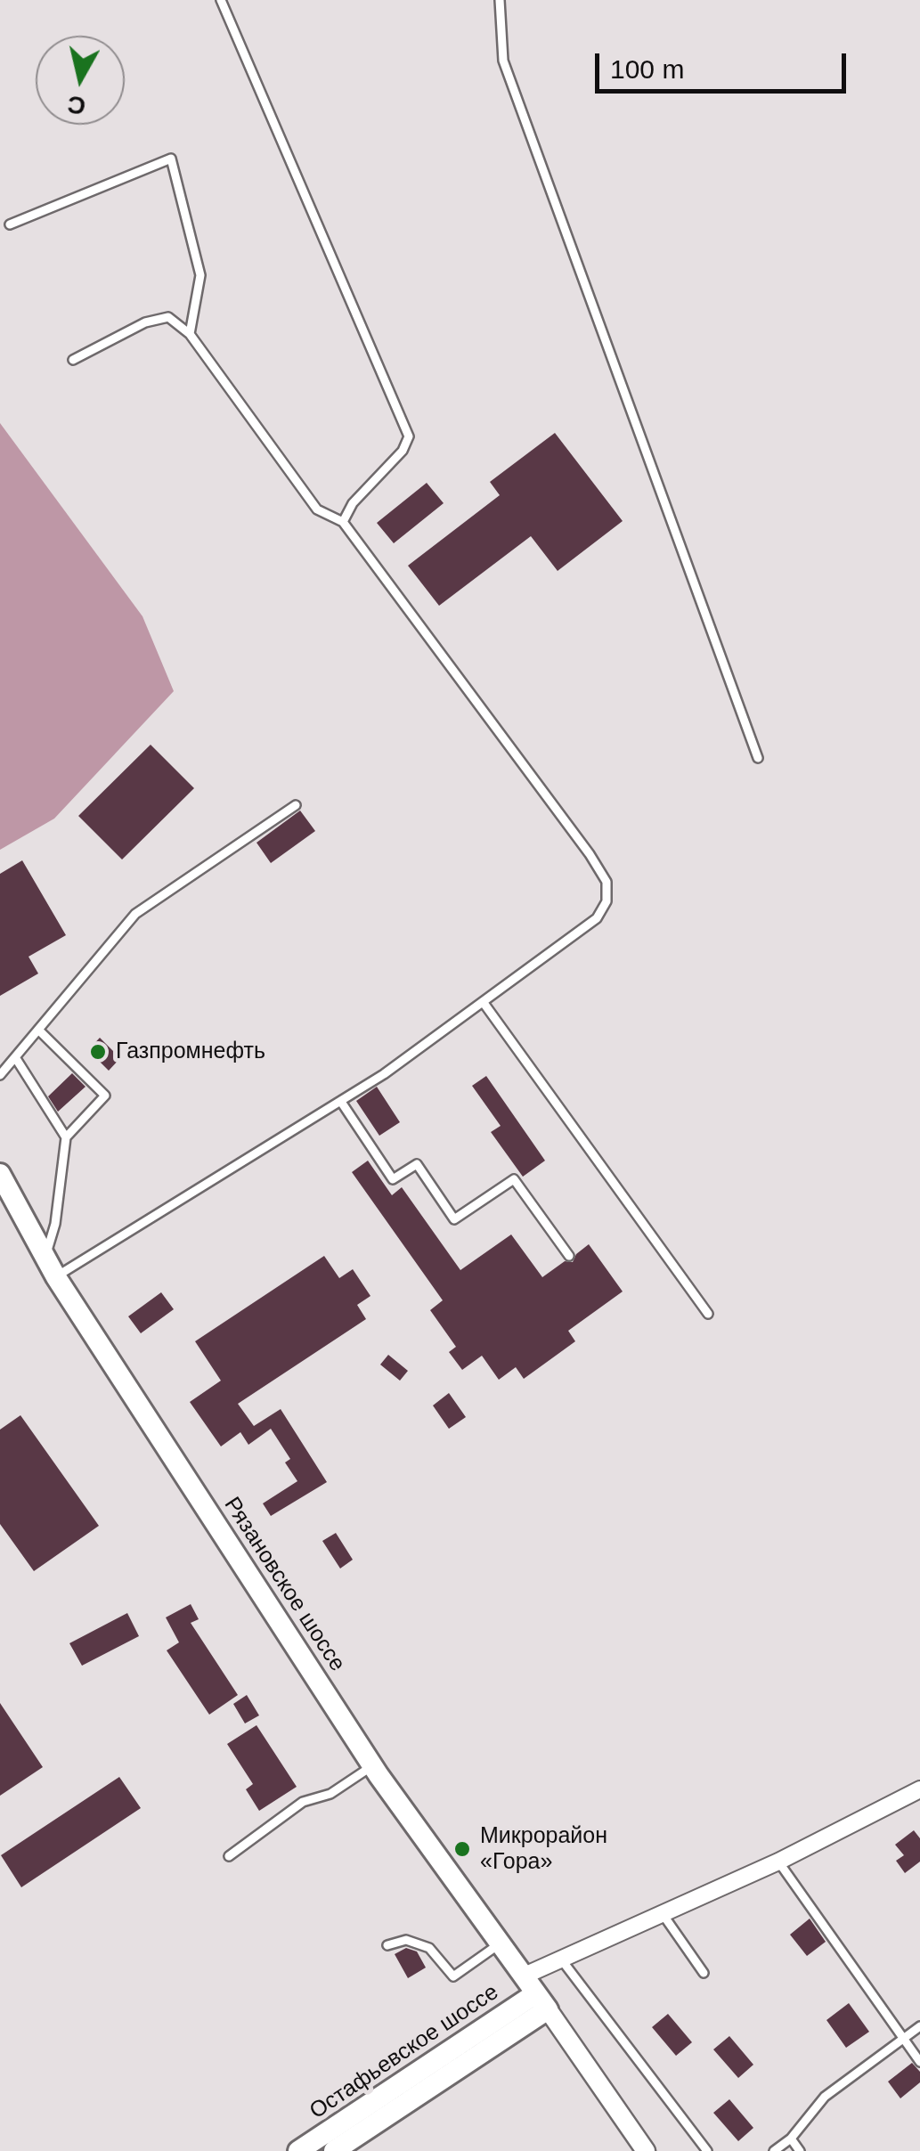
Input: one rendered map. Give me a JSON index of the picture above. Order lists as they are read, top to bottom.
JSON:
{
  "streets": {
    "main road": ["Рязановское шоссе", "Остафьевское шоссе"]
  },
  "crossings": [
    ["Рязановское шоссе", "Остафьевское шоссе"]
  ],
  "places": ["Газпромнефть", "Микрорайон «Гора»"],
  "scale_bar": "100 m",
  "north": "bottom"
}
